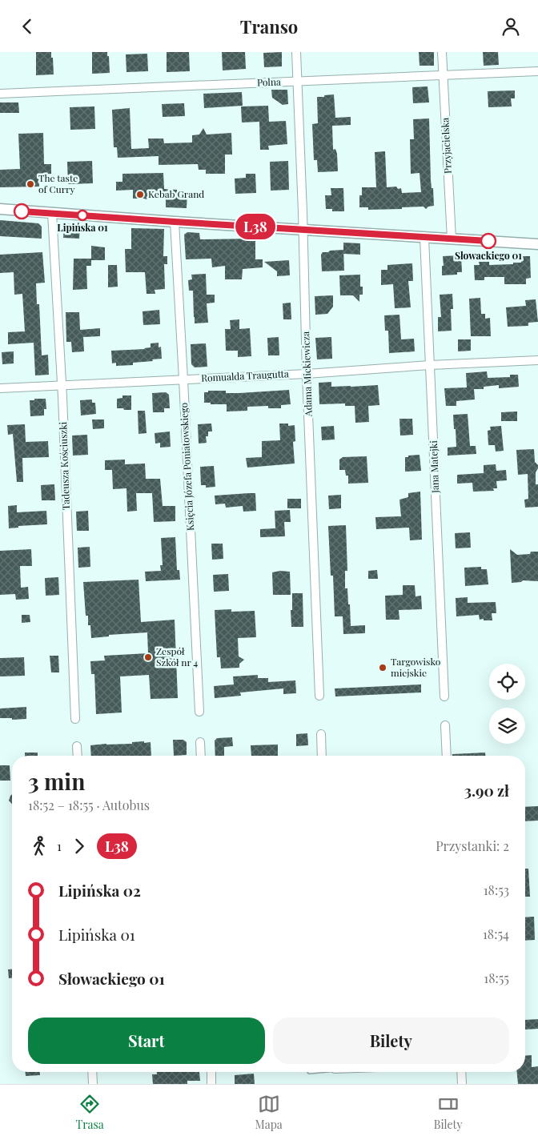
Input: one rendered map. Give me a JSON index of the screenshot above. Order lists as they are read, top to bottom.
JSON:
{
  "streets": {
    "street": [
      "Polna",
      "Przyjacielska",
      "Adama Mickiewicza",
      "Romualda Traugutta",
      "Tadeusza Kościuszki",
      "Księcia Józefa Poniatowskiego",
      "Jana Matejki"
    ]
  },
  "crossings": [
    ["Polna", "Przyjacielska"],
    ["Polna", "Adama Mickiewicza"],
    ["Adama Mickiewicza", "Romualda Traugutta"],
    ["Romualda Traugutta", "Tadeusza Kościuszki"],
    ["Romualda Traugutta", "Księcia Józefa Poniatowskiego"],
    ["Romualda Traugutta", "Jana Matejki"]
  ],
  "places": [
    "The taste of Curry",
    "Kebab Grand",
    "Lipińska 01",
    "Słowackiego 01",
    "Zespół Szkół nr 4",
    "Targowisko miejskie"
  ],
  "lines": ["bus line L38"],
  "page": {
    "header": "Transo",
    "on_map": "L38",
    "heading": ["3 min", "18:52 – 18:55 · Autobus", "3.90 zł"],
    "legs": ["1", "L38", "Przystanki: 2"],
    "list": [
      {
        "name": "Lipińska 02",
        "value": "18:53"
      },
      {
        "name": "Lipińska 01",
        "value": "18:54"
      },
      {
        "name": "Słowackiego 01",
        "value": "18:55"
      }
    ],
    "buttons": ["Start", "Bilety"],
    "tabs": ["Trasa", "Mapa", "Bilety"]
  }
}
